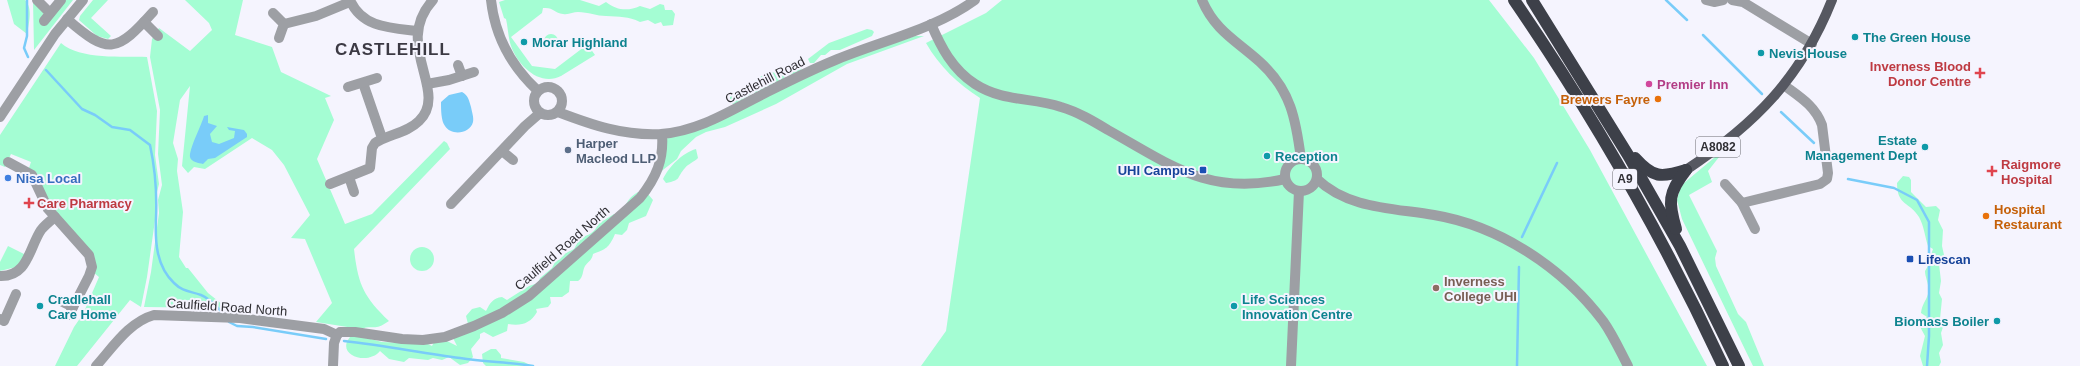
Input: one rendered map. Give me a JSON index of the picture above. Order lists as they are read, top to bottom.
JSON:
{
  "streets": {
    "highway": ["A9"],
    "main road": ["A8082"],
    "street": ["Castlehill Road", "Caulfield Road North"]
  },
  "crossings": [
    ["Castlehill Road", "Caulfield Road North"],
    ["A8082", "A9"]
  ],
  "districts": ["CASTLEHILL"],
  "places": {
    "other": [
      "The Green House",
      "Morar Highland",
      "Nevis House",
      "Premier Inn",
      "Brewers Fayre",
      "Estate Management Dept",
      "Harper Macleod LLP",
      "Reception",
      "Nisa Local",
      "Hospital Restaurant",
      "Inverness College UHI",
      "Cradlehall Care Home",
      "Life Sciences Innovation Centre",
      "Biomass Boiler"
    ],
    "health": ["Inverness Blood Donor Centre", "Raigmore Hospital", "Care Pharmacy"],
    "transit": ["UHI Campus", "Lifescan"]
  }
}
